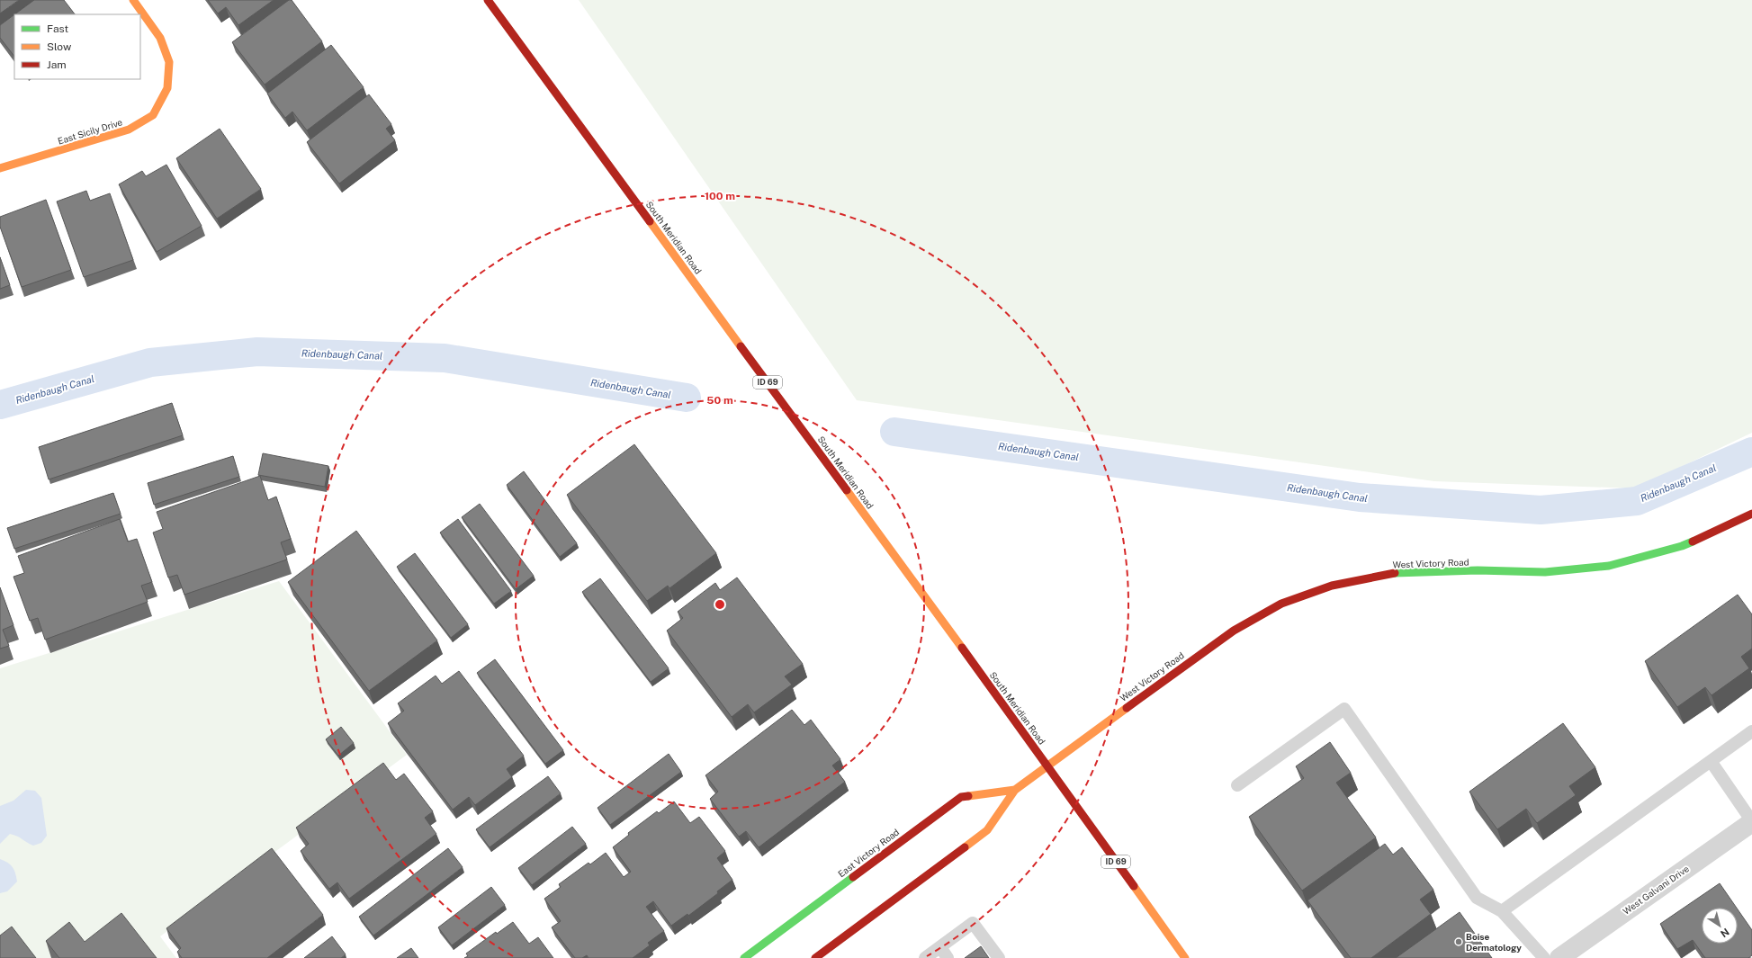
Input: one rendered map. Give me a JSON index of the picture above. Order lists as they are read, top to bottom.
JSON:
{
  "streets": {
    "main road": [
      "East Sicily Drive",
      "South Meridian Road",
      "ID 69",
      "West Victory Road",
      "East Victory Road"
    ],
    "street": ["West Galvani Drive"]
  },
  "crossings": [
    ["South Meridian Road", "West Victory Road"]
  ],
  "water": ["Ridenbaugh Canal"],
  "places": ["Boise Dermatology"],
  "legend": ["Fast", "Slow", "Jam"],
  "north": "bottom right",
  "rings": ["100 m", "50 m"]
}
